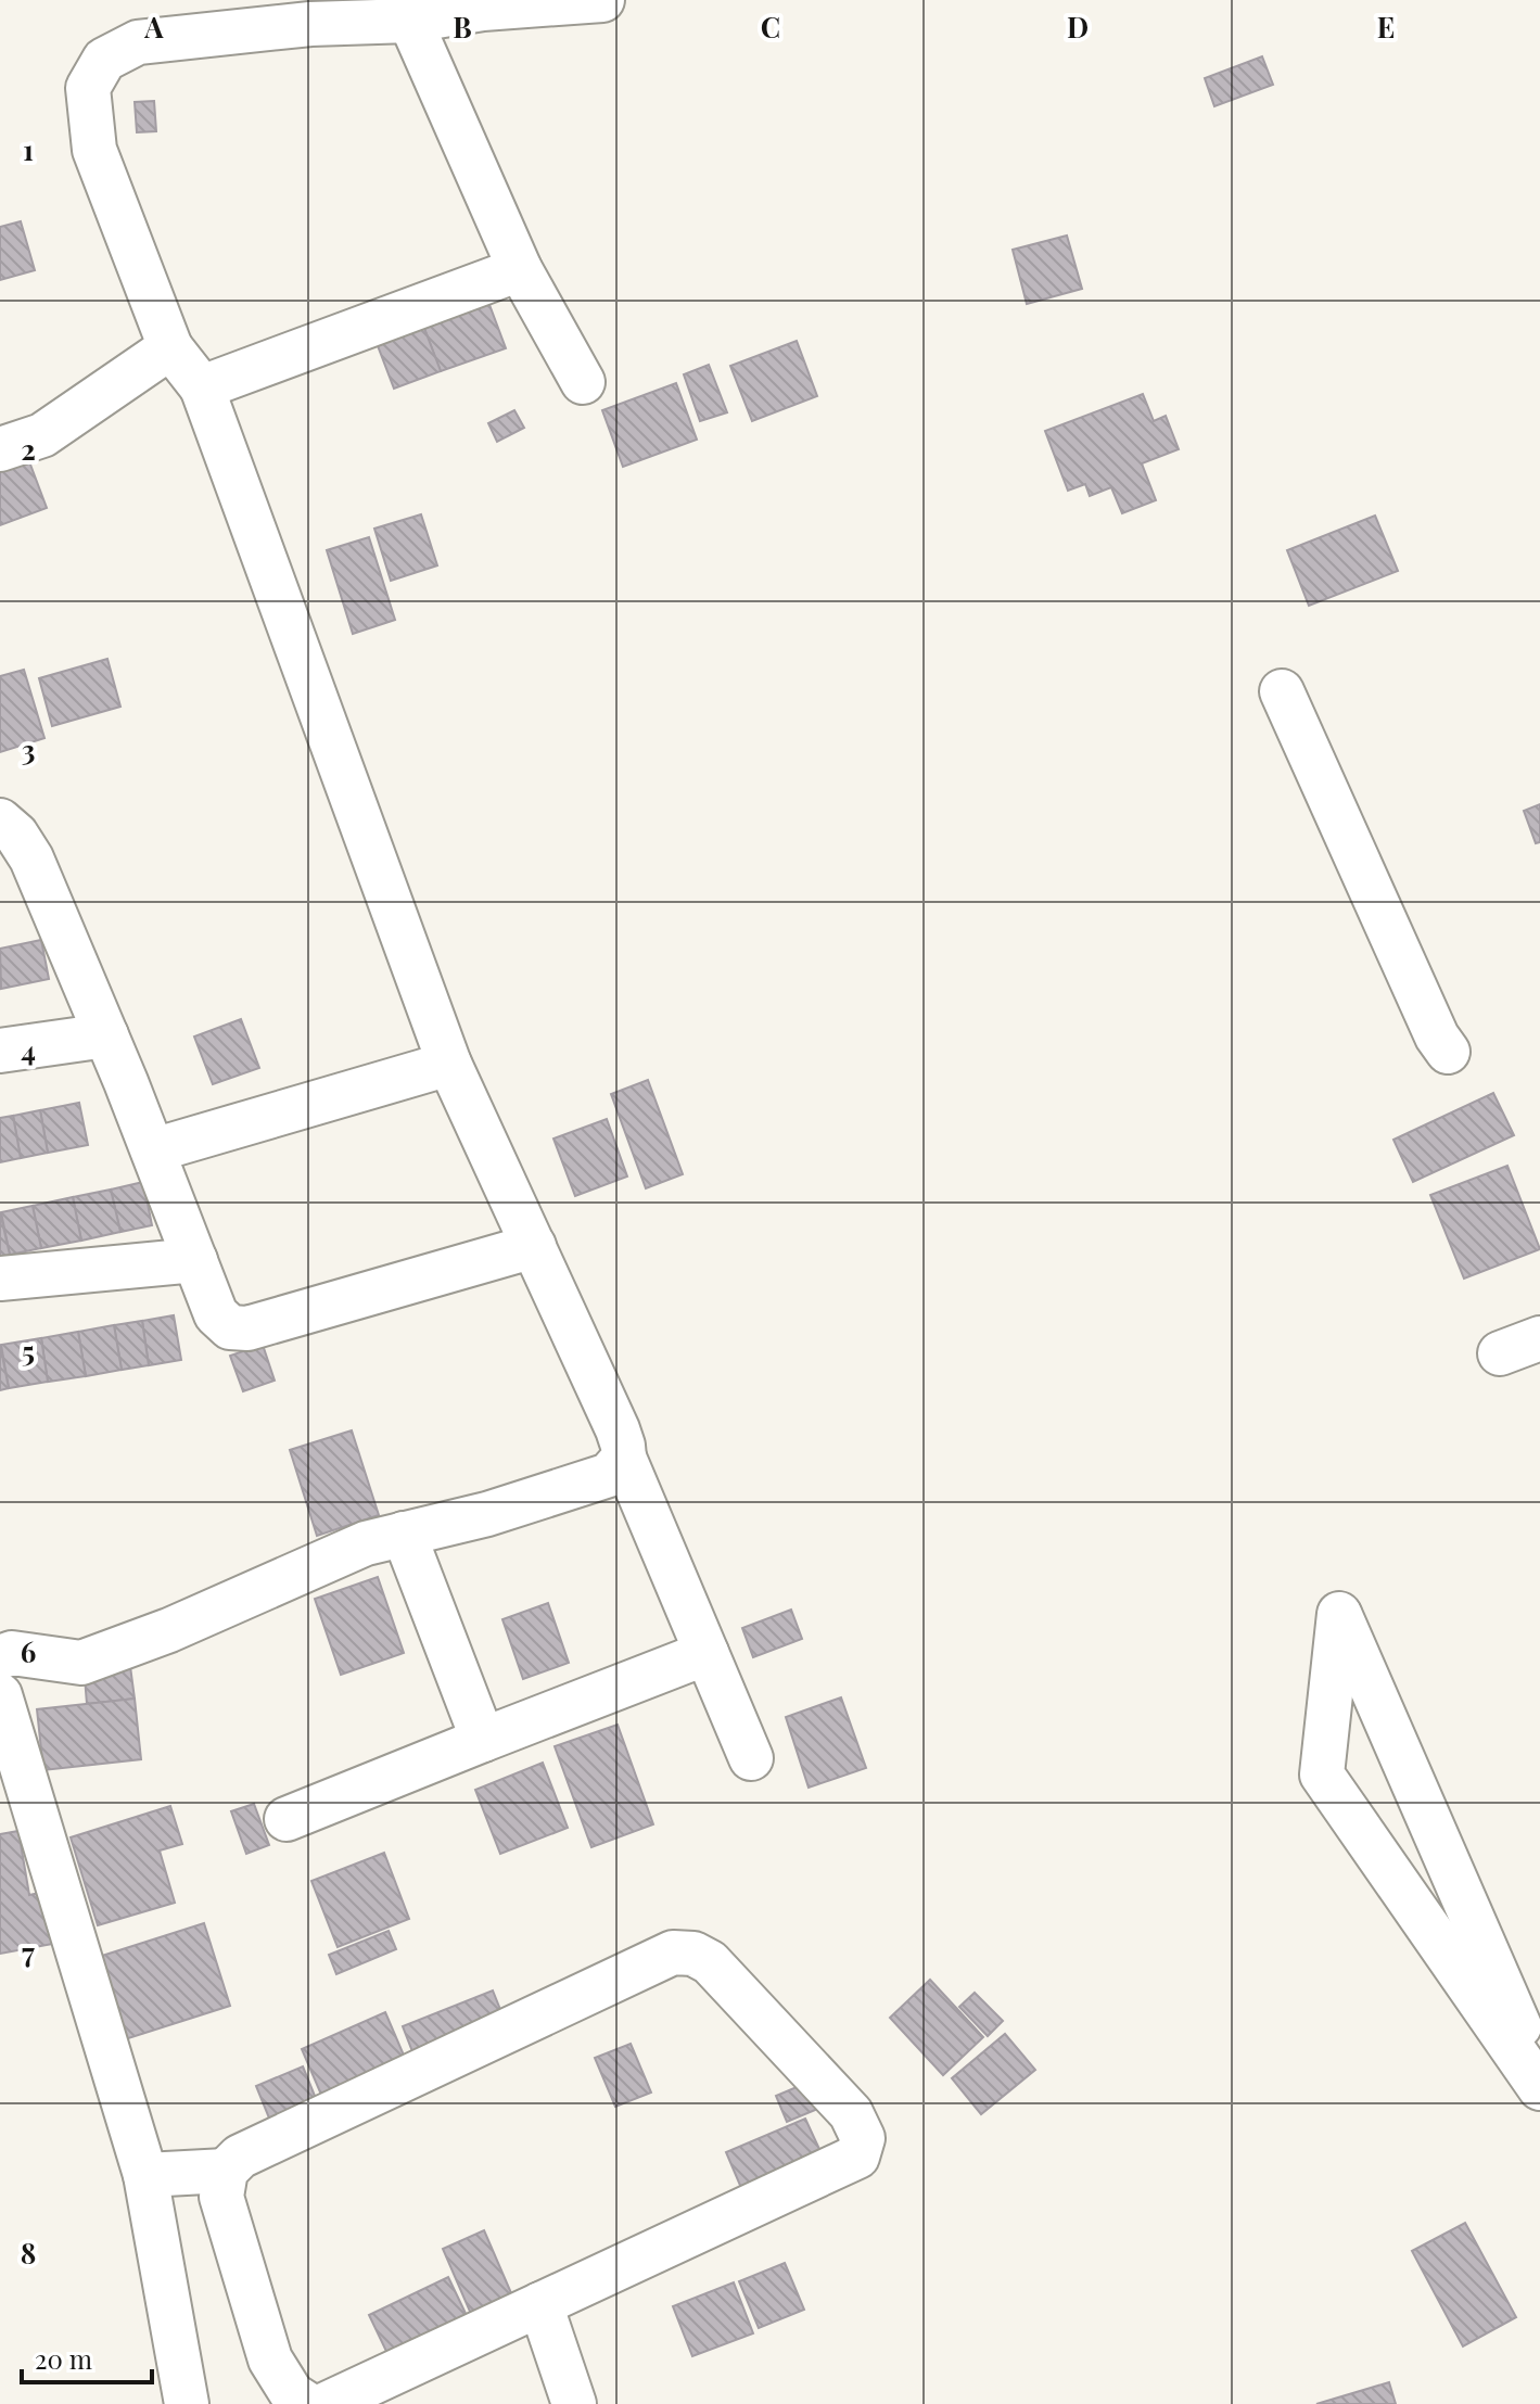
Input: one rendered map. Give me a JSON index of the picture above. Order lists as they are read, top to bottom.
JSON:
{
  "scale_bar": "20 m",
  "grid": {
    "columns": [
      "A",
      "B",
      "C",
      "D",
      "E"
    ],
    "rows": [
      "1",
      "2",
      "3",
      "4",
      "5",
      "6",
      "7",
      "8"
    ]
  }
}
